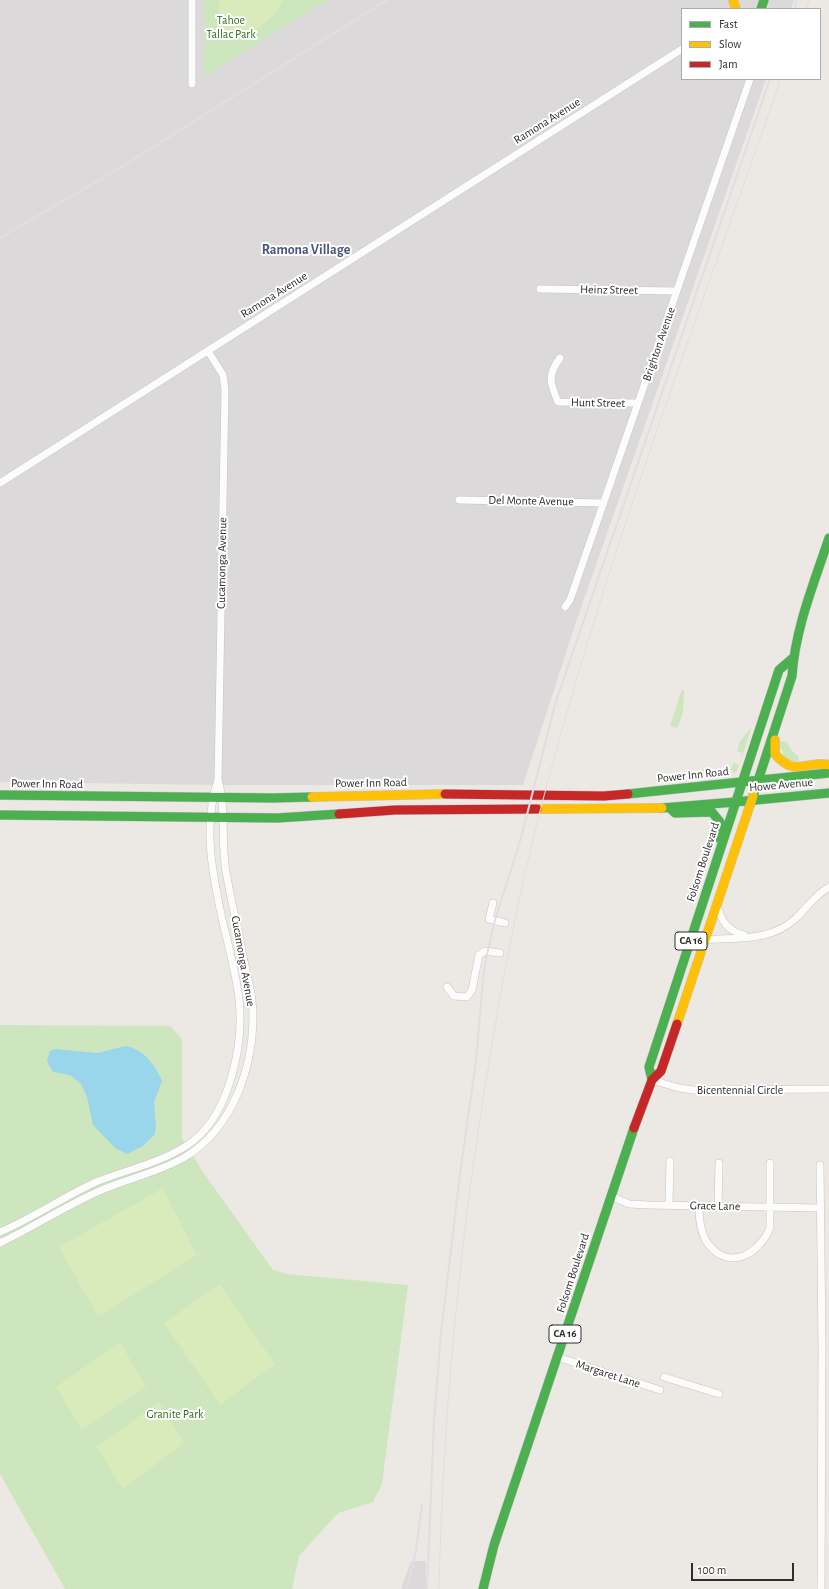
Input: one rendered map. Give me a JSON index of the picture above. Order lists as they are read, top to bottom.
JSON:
{
  "streets": {
    "main road": [
      "Power Inn Road",
      "Howe Avenue",
      "Folsom Boulevard",
      "CA 16"
    ],
    "street": [
      "Ramona Avenue",
      "Heinz Street",
      "Brighton Avenue",
      "Hunt Street",
      "Del Monte Avenue",
      "Cucamonga Avenue",
      "Bicentennial Circle",
      "Grace Lane",
      "Margaret Lane"
    ]
  },
  "crossings": [
    ["Ramona Avenue", "Cucamonga Avenue"],
    ["Heinz Street", "Brighton Avenue"],
    ["Brighton Avenue", "Hunt Street"],
    ["Brighton Avenue", "Del Monte Avenue"],
    ["Cucamonga Avenue", "Power Inn Road"],
    ["Power Inn Road", "Howe Avenue"],
    ["Power Inn Road", "Folsom Boulevard"],
    ["Howe Avenue", "Folsom Boulevard"],
    ["Folsom Boulevard", "Bicentennial Circle"],
    ["Folsom Boulevard", "Grace Lane"],
    ["Folsom Boulevard", "Margaret Lane"]
  ],
  "districts": ["Ramona Village"],
  "parks": ["Tahoe Tallac Park", "Granite Park"],
  "legend": ["Fast", "Slow", "Jam"],
  "scale_bar": "100 m"
}
